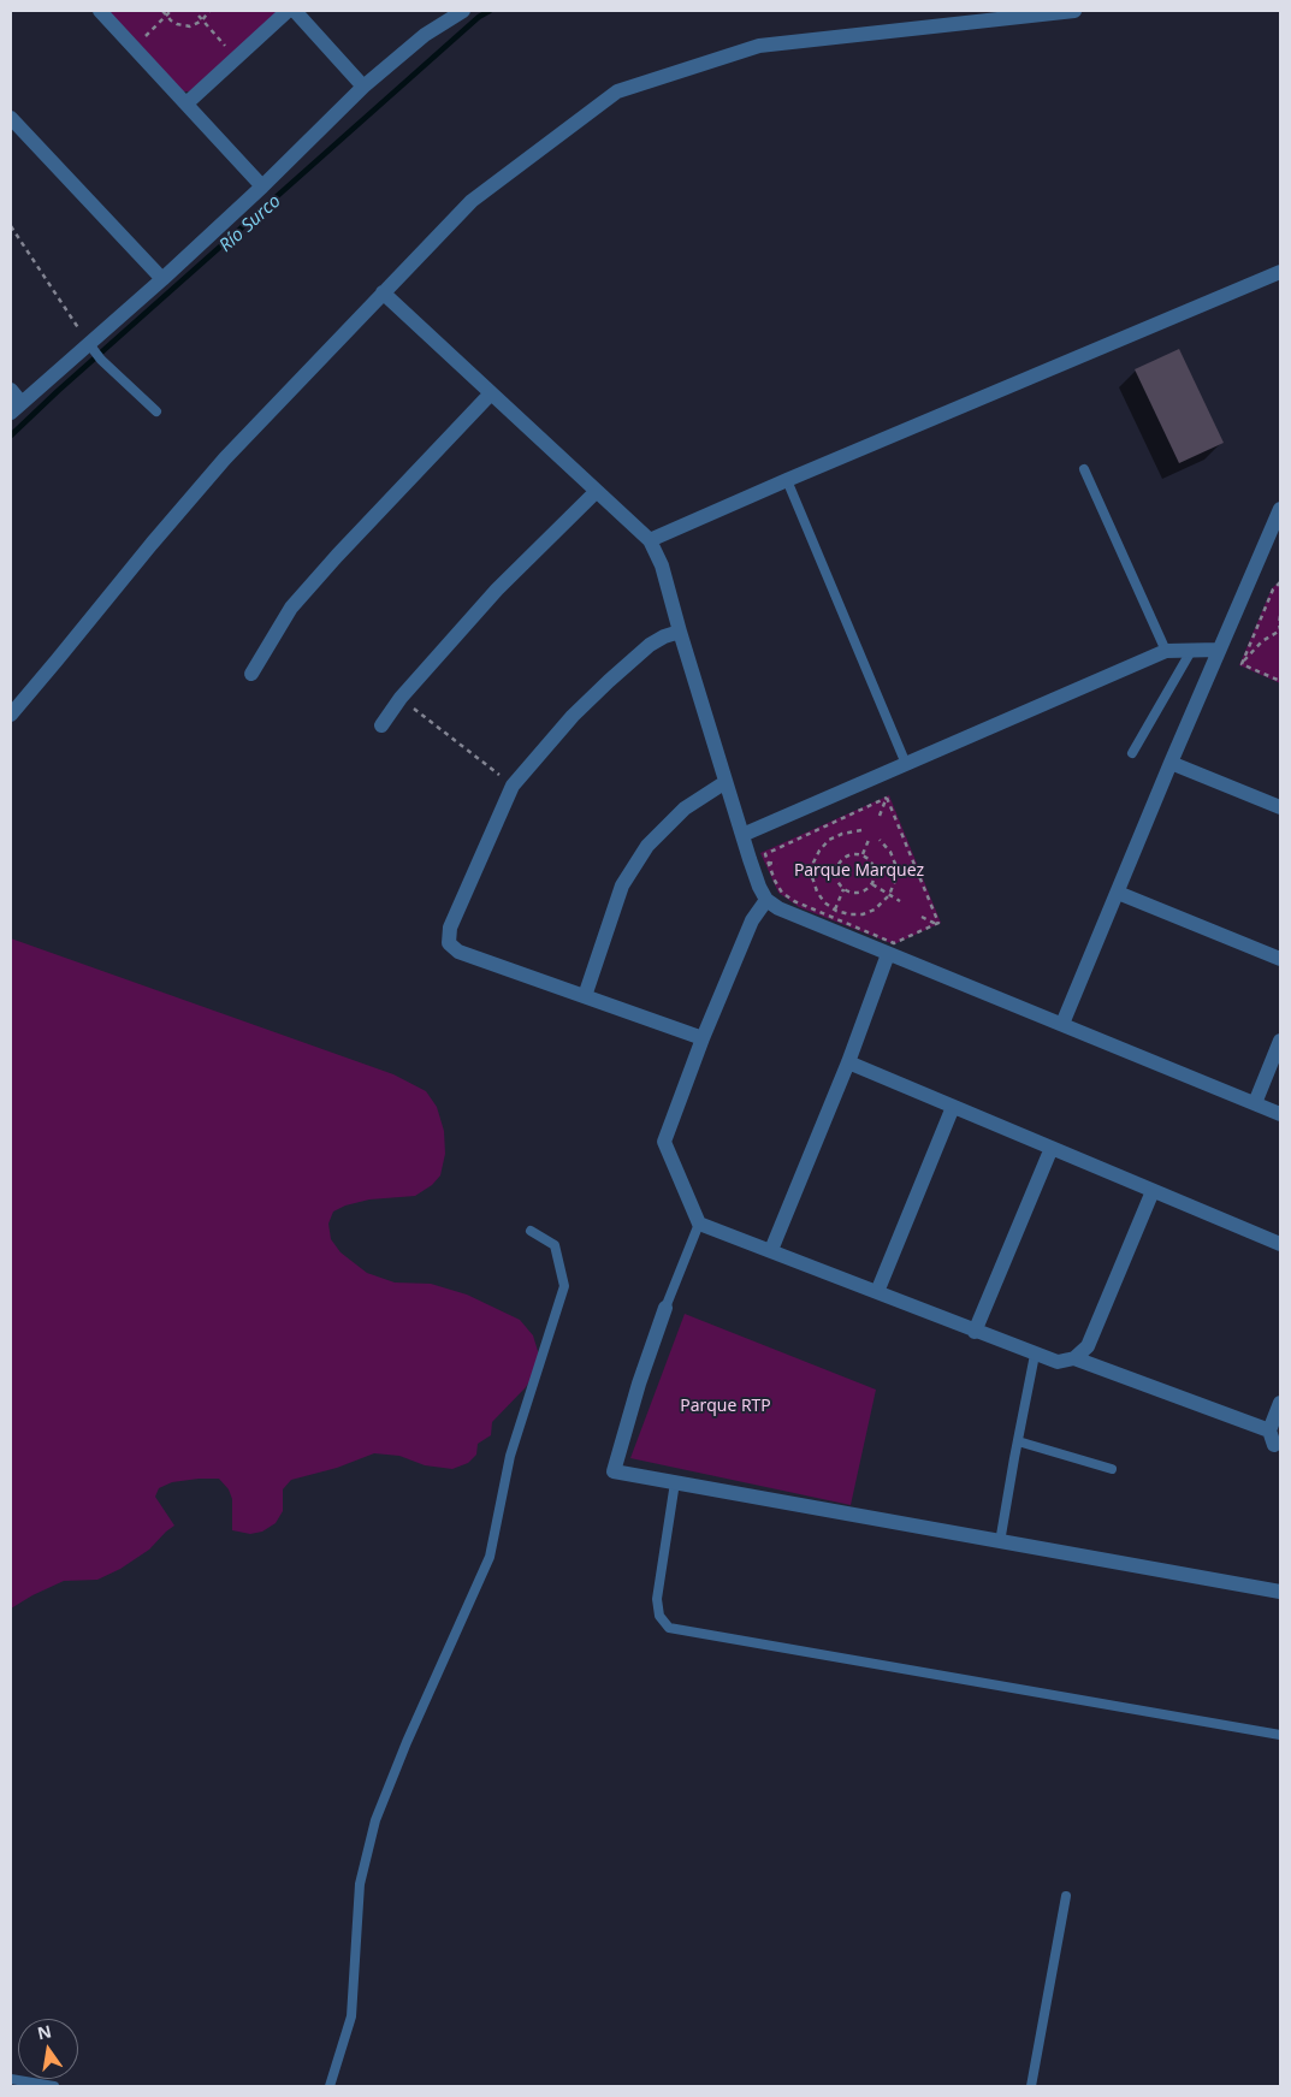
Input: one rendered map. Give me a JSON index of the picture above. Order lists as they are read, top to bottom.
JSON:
{
  "water": ["Río Surco"],
  "parks": ["Parque Marquez", "Parque RTP"],
  "north": "top"
}
